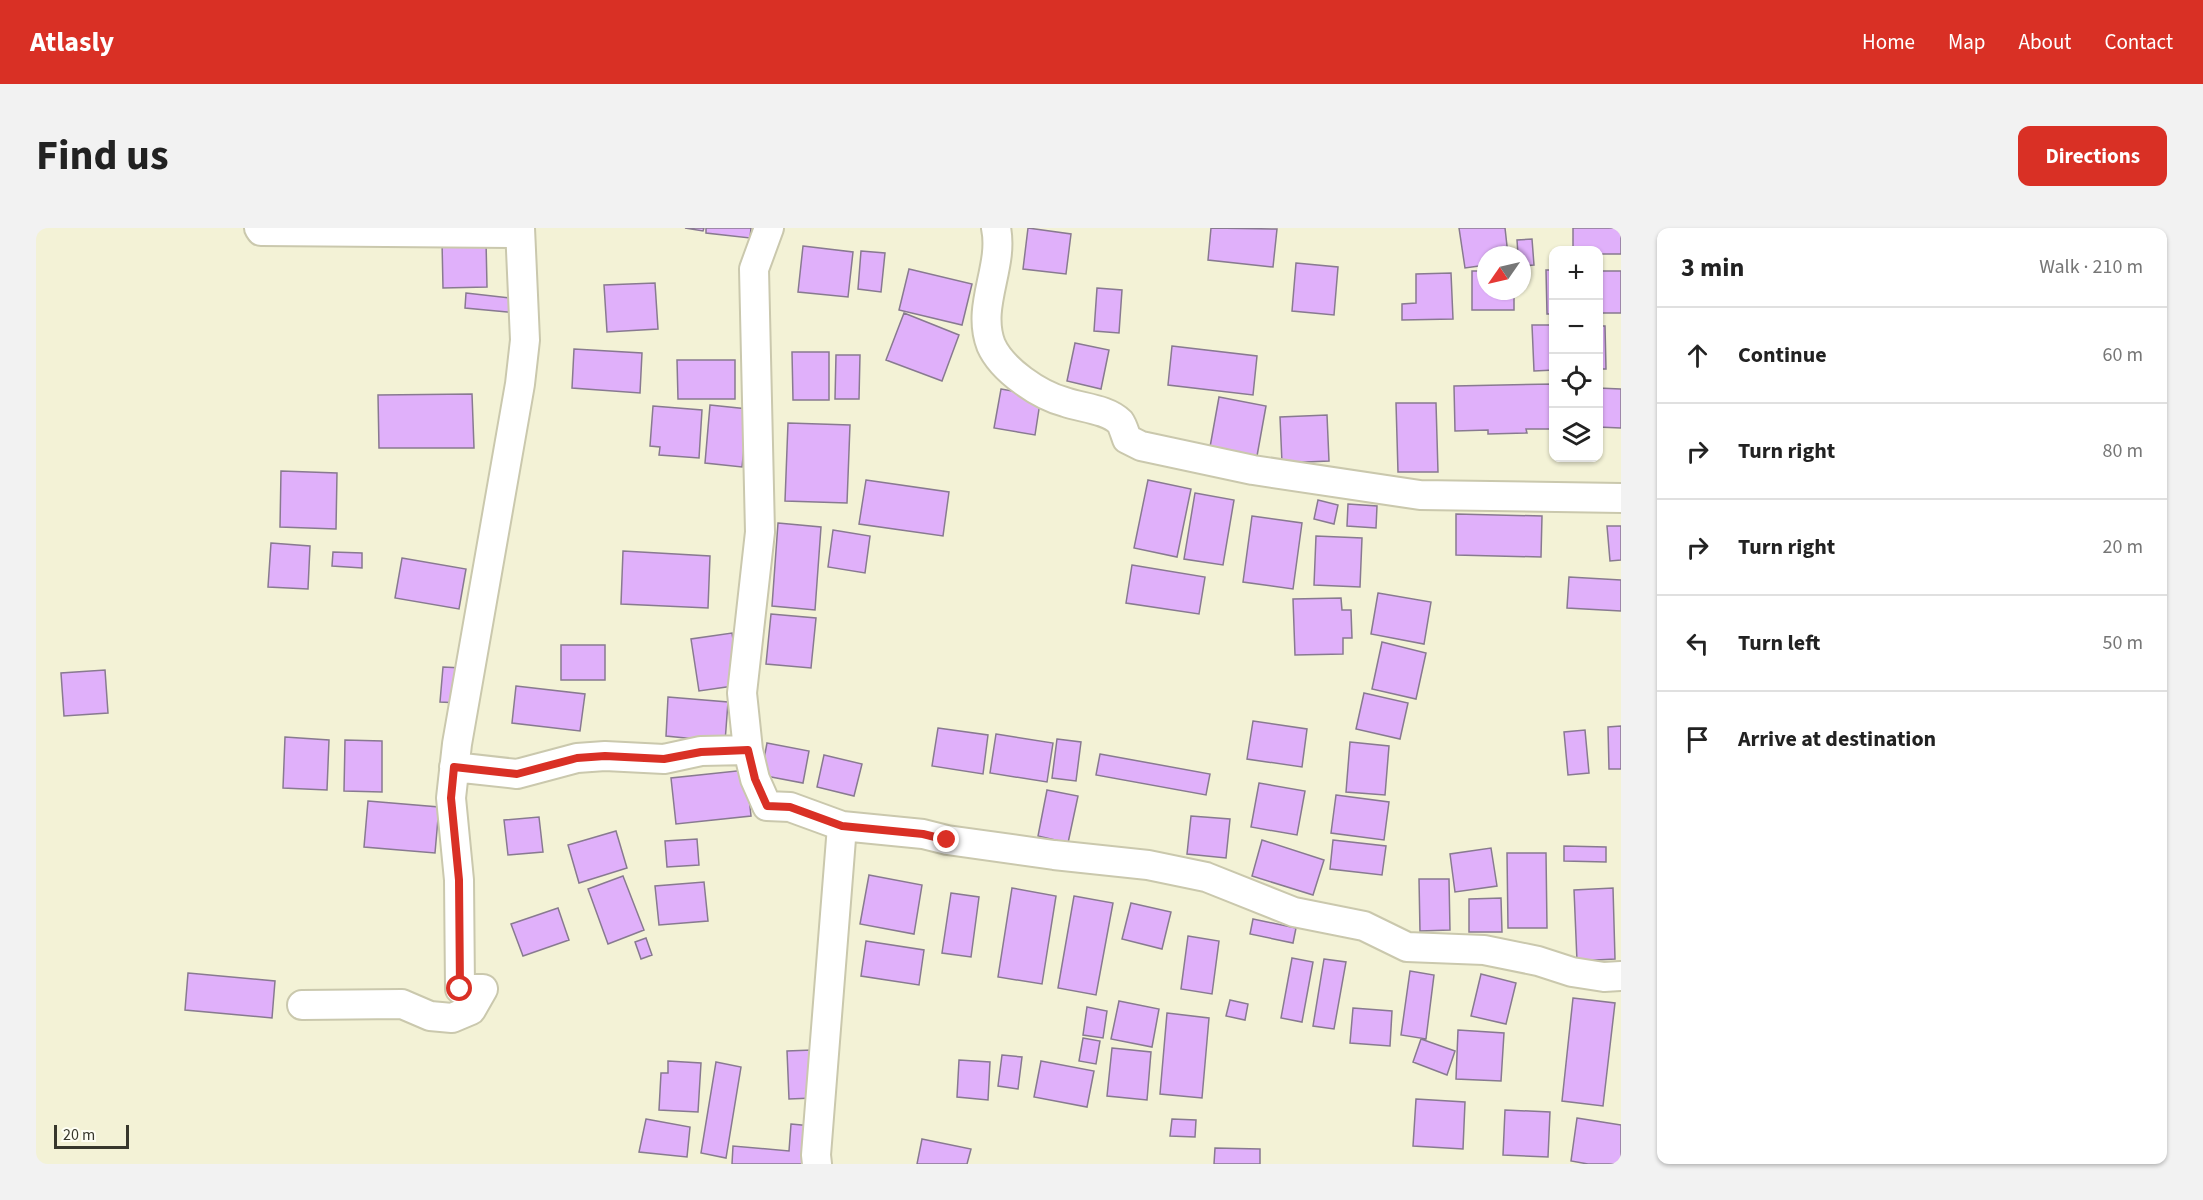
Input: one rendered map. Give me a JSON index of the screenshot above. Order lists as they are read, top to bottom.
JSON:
{
  "scale_bar": "20 m",
  "north": "bottom left",
  "page": {
    "header": "Atlasly",
    "nav": [
      "Home",
      "Map",
      "About",
      "Contact"
    ],
    "title": "Find us",
    "buttons": "Directions",
    "heading": ["3 min", "Walk · 210 m"],
    "map_buttons": ["+", "−"],
    "list": [
      ["Continue", "60 m"],
      ["Turn right", "80 m"],
      ["Turn right", "20 m"],
      ["Turn left", "50 m"],
      "Arrive at destination"
    ],
    "scale": "20 m"
  }
}
